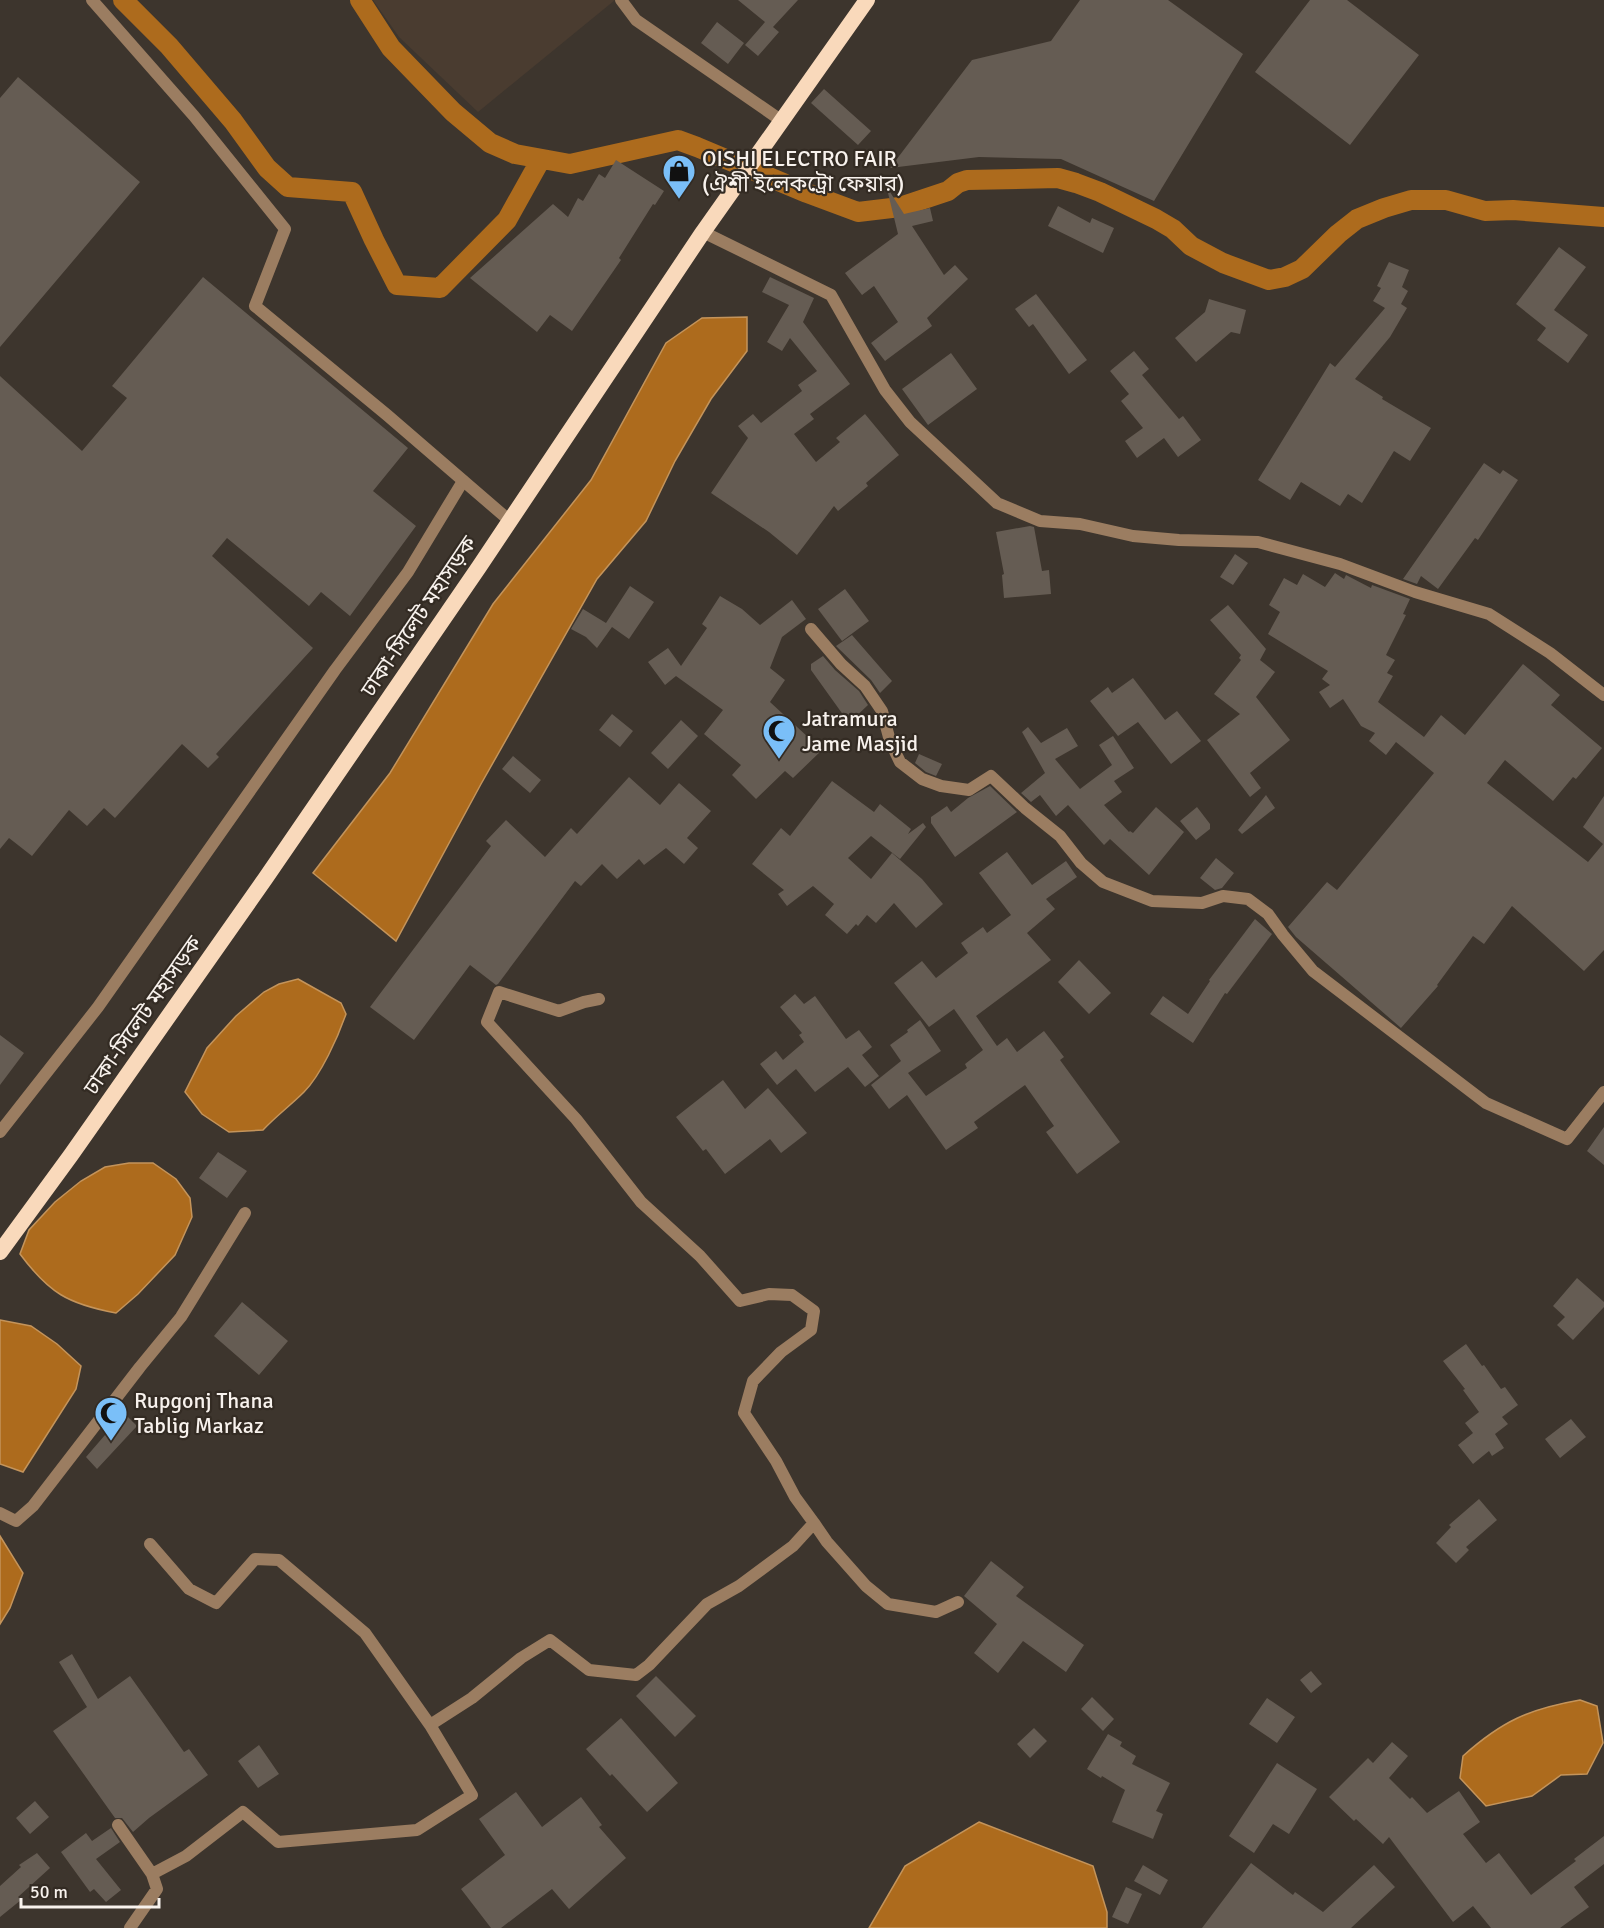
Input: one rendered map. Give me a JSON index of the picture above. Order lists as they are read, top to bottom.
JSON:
{
  "streets": {
    "highway": ["ঢাকা-সিলেট মহাসড়ক"]
  },
  "places": {
    "shop": ["OISHI ELECTRO FAIR (ঐশী ইলেকট্রো ফেয়ার)"],
    "mosque": ["Jatramura Jame Masjid", "Rupgonj Thana Tablig Markaz"]
  },
  "scale_bar": "50 m"
}
